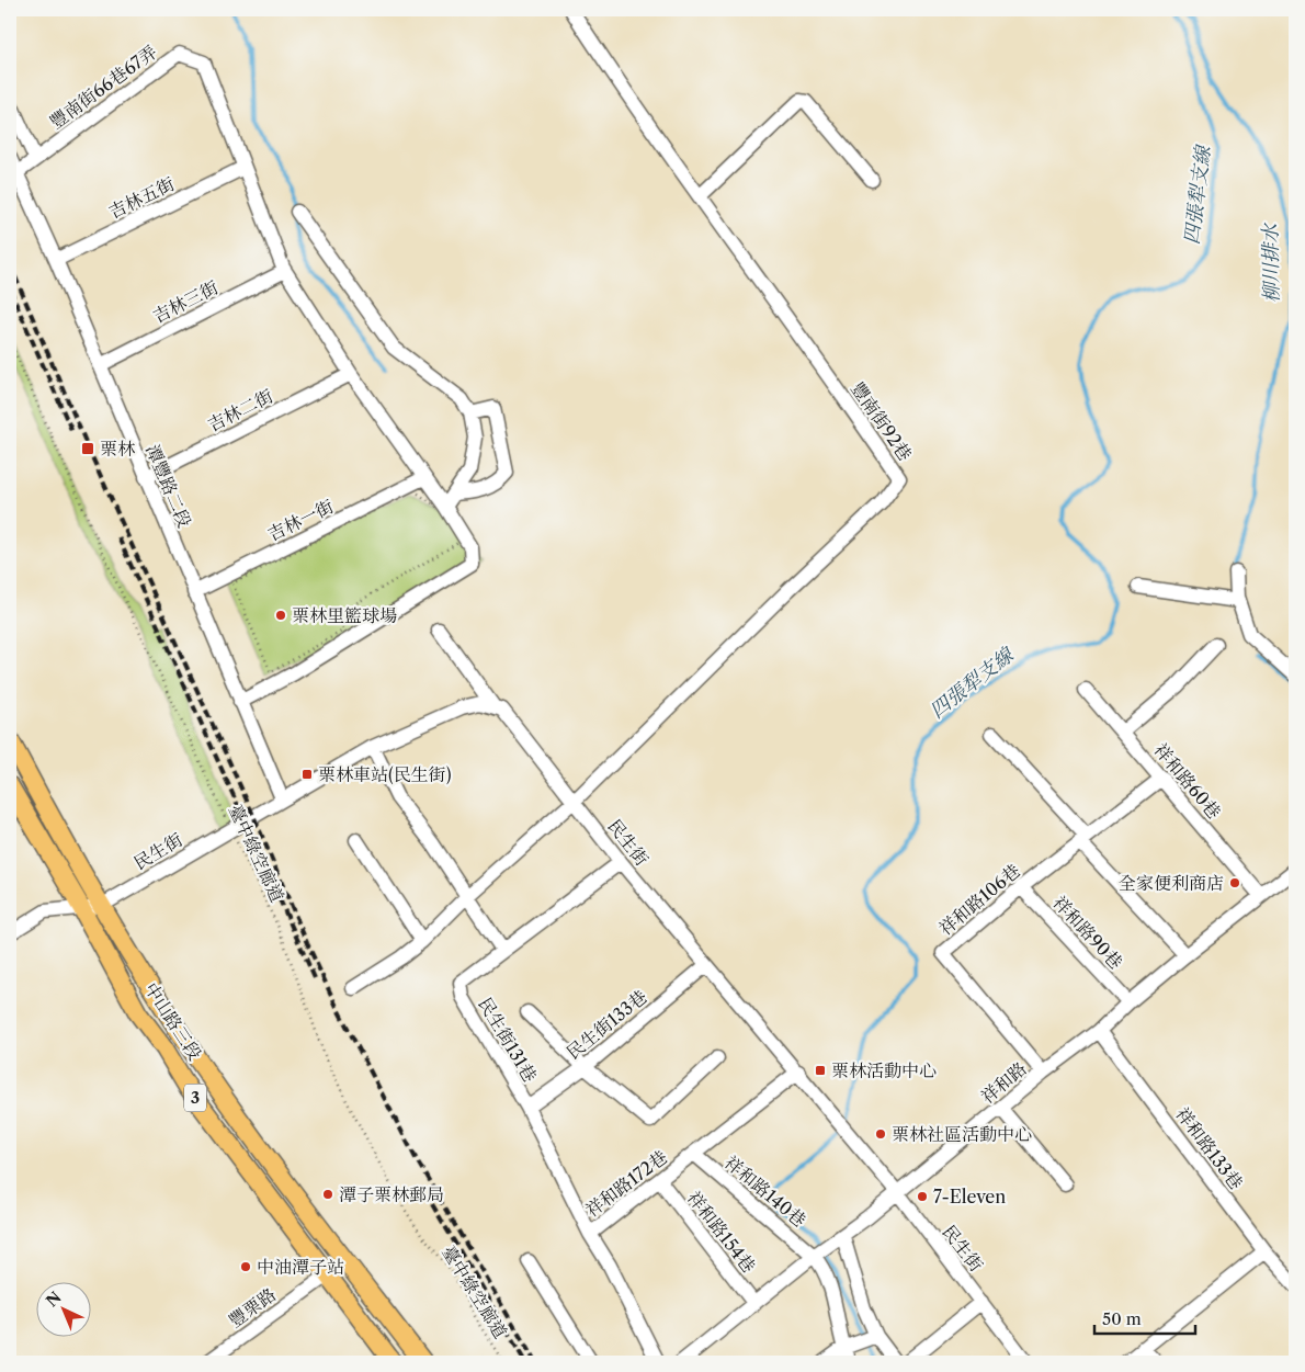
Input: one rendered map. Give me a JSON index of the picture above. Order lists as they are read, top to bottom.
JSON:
{
  "streets": {
    "main road": ["中山路三段", "3"],
    "street": [
      "豐南街66巷67弄",
      "吉林五街",
      "吉林三街",
      "吉林二街",
      "豐南街92巷",
      "潭豐路二段",
      "吉林一街",
      "祥和路60巷",
      "民生街",
      "祥和路106巷",
      "祥和路90巷",
      "民生街133巷",
      "民生街131巷",
      "祥和路",
      "祥和路133巷",
      "祥和路172巷",
      "祥和路140巷",
      "祥和路154巷",
      "豐栗路"
    ],
    "path": ["臺中綠空廊道"]
  },
  "crossings": [
    ["豐南街66巷67弄", "吉林五街"],
    ["豐南街66巷67弄", "潭豐路二段"],
    ["吉林五街", "潭豐路二段"],
    ["吉林三街", "潭豐路二段"],
    ["吉林二街", "潭豐路二段"],
    ["豐南街92巷", "民生街"],
    ["潭豐路二段", "吉林一街"],
    ["潭豐路二段", "民生街"],
    ["祥和路60巷", "祥和路106巷"],
    ["祥和路60巷", "祥和路"],
    ["民生街", "臺中綠空廊道"],
    ["民生街", "中山路三段"],
    ["民生街", "民生街133巷"],
    ["民生街", "民生街131巷"],
    ["民生街", "祥和路"],
    ["民生街", "祥和路172巷"],
    ["祥和路106巷", "祥和路90巷"],
    ["祥和路106巷", "祥和路"],
    ["祥和路90巷", "祥和路"],
    ["中山路三段", "豐栗路"],
    ["民生街133巷", "民生街131巷"],
    ["民生街131巷", "祥和路172巷"],
    ["祥和路", "祥和路133巷"],
    ["祥和路", "祥和路140巷"],
    ["祥和路", "祥和路154巷"],
    ["祥和路172巷", "祥和路140巷"],
    ["祥和路172巷", "祥和路154巷"]
  ],
  "water": ["四張犁支線", "柳川排水"],
  "places": {
    "transit": ["栗林", "栗林車站(民生街)", "栗林活動中心"],
    "other": [
      "栗林里籃球場",
      "全家便利商店",
      "栗林社區活動中心",
      "潭子栗林郵局",
      "7-Eleven",
      "中油潭子站"
    ]
  },
  "scale_bar": "50 m",
  "north": "top left"
}
